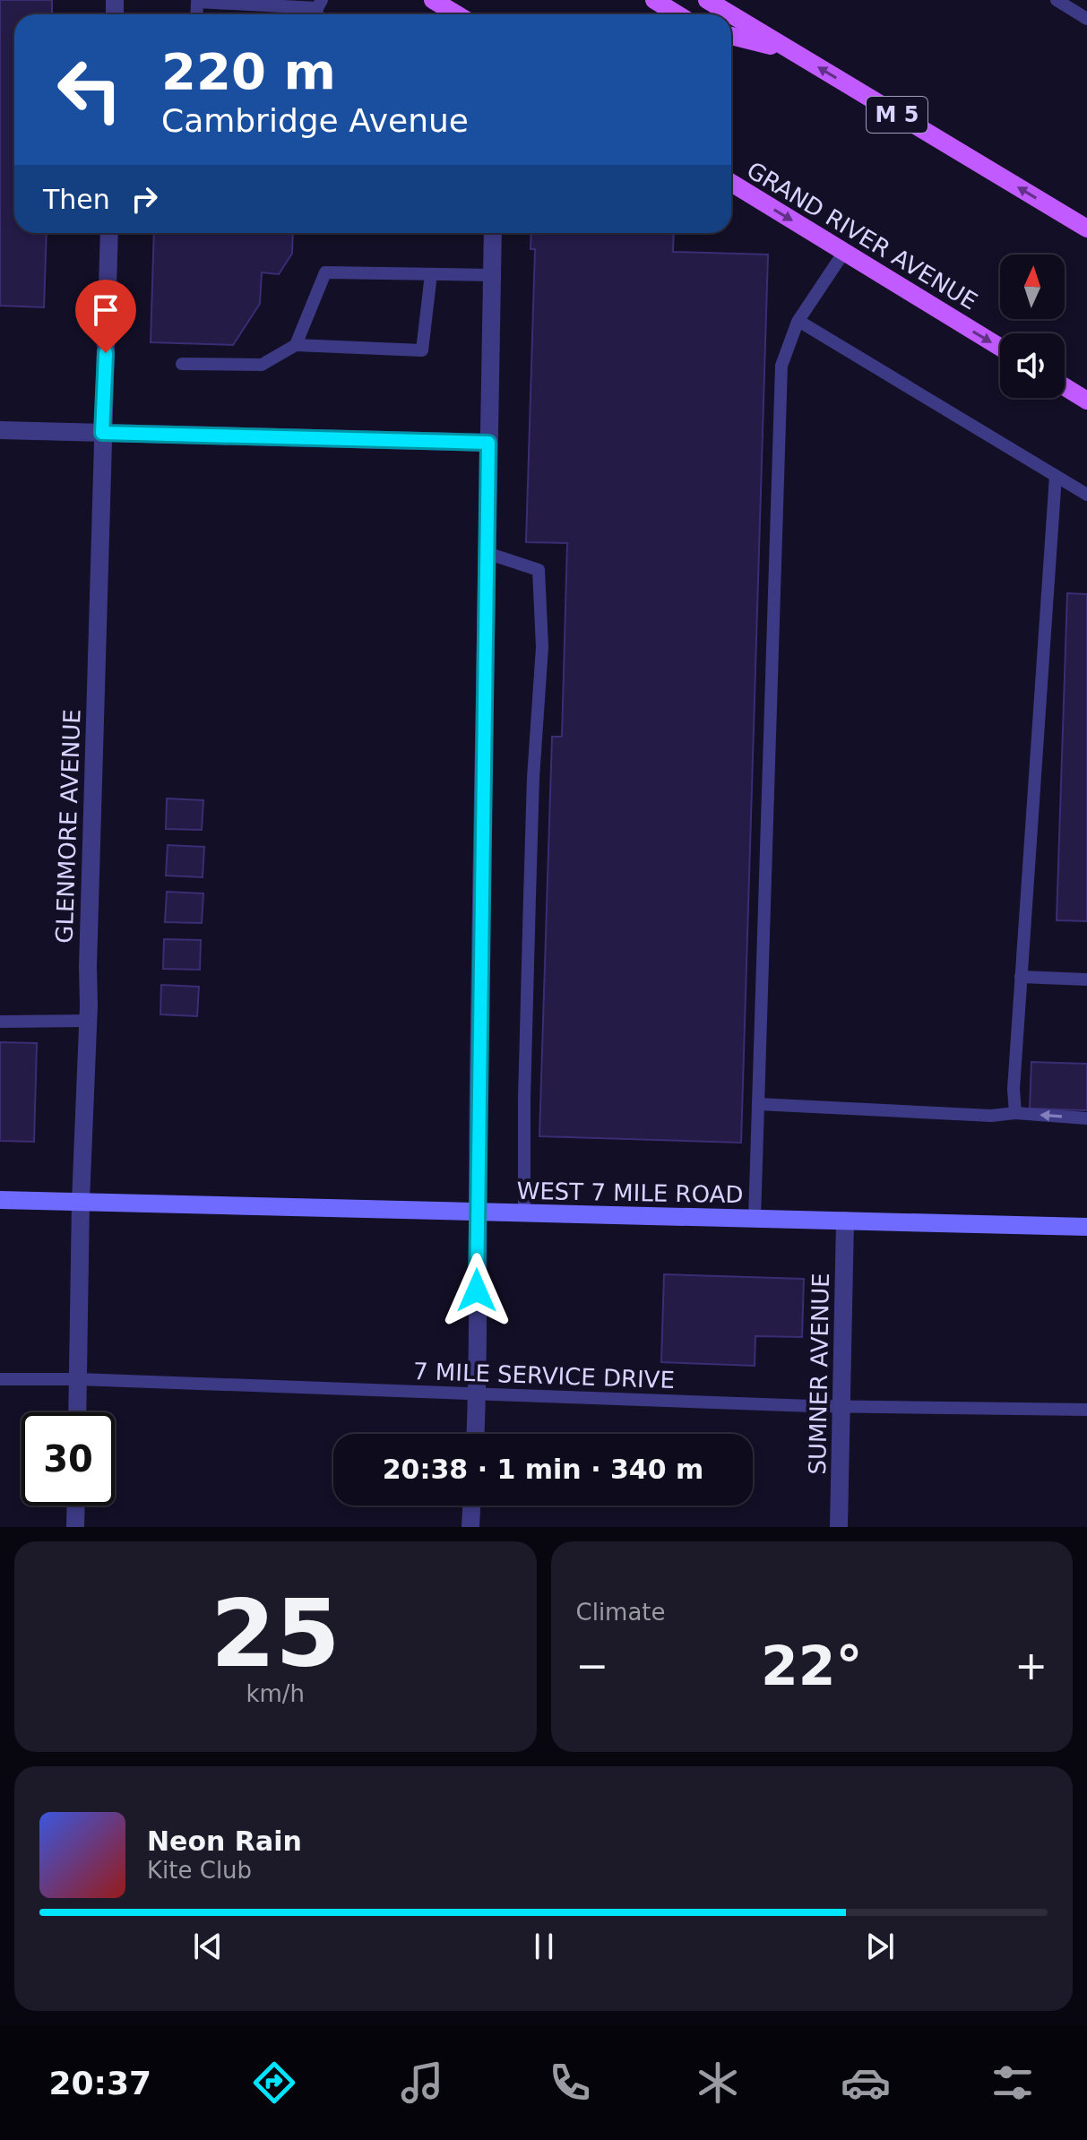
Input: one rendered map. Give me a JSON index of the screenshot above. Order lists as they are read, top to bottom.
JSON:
{
  "streets": {
    "main road": ["M 5", "GRAND RIVER AVENUE", "WEST 7 MILE ROAD"],
    "street": ["GLENMORE AVENUE", "SUMNER AVENUE"],
    "lane": ["7 MILE SERVICE DRIVE"]
  },
  "crossings": [
    ["GLENMORE AVENUE", "WEST 7 MILE ROAD"],
    ["GLENMORE AVENUE", "7 MILE SERVICE DRIVE"],
    ["WEST 7 MILE ROAD", "SUMNER AVENUE"],
    ["SUMNER AVENUE", "7 MILE SERVICE DRIVE"]
  ],
  "north": "top",
  "page": {
    "turn": ["220 m", "Cambridge Avenue"],
    "then": "Then",
    "limit": "30",
    "trip": "20:38 · 1 min · 340 m",
    "tile": [
      ["25", "km/h"],
      "Climate"
    ],
    "heat": ["−", "22°", "+"],
    "song": ["Neon Rain", "Kite Club"],
    "tabs": "20:37"
  }
}
